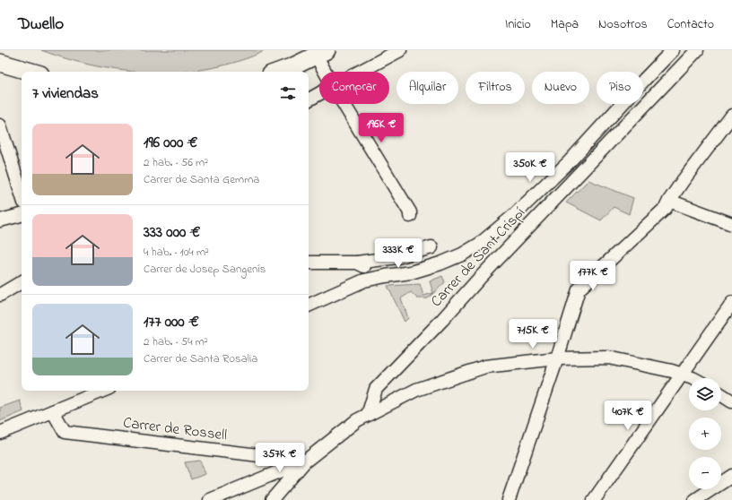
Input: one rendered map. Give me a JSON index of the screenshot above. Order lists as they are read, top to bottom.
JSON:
{
  "streets": {
    "street": ["Carrer de Sant Crispí", "Carrer de Rossell"]
  },
  "page": {
    "header": "Dwello",
    "nav": [
      "Inicio",
      "Mapa",
      "Nosotros",
      "Contacto"
    ],
    "chip": [
      "Comprar",
      "Alquilar",
      "Filtros",
      "Nuevo",
      "Piso"
    ],
    "heading": "7 viviendas",
    "price": [
      "196K €",
      "350K €",
      "333K €",
      "177K €",
      "715K €",
      "407K €",
      "357K €"
    ],
    "list": [
      {
        "name": "196 000 €",
        "note": "2 hab. · 56 m² · Carrer de Santa Gemma"
      },
      {
        "name": "333 000 €",
        "note": "4 hab. · 104 m² · Carrer de Josep Sangenís"
      },
      {
        "name": "177 000 €",
        "note": "2 hab. · 54 m² · Carrer de Santa Rosalia"
      }
    ],
    "map_buttons": ["+", "−"]
  }
}
